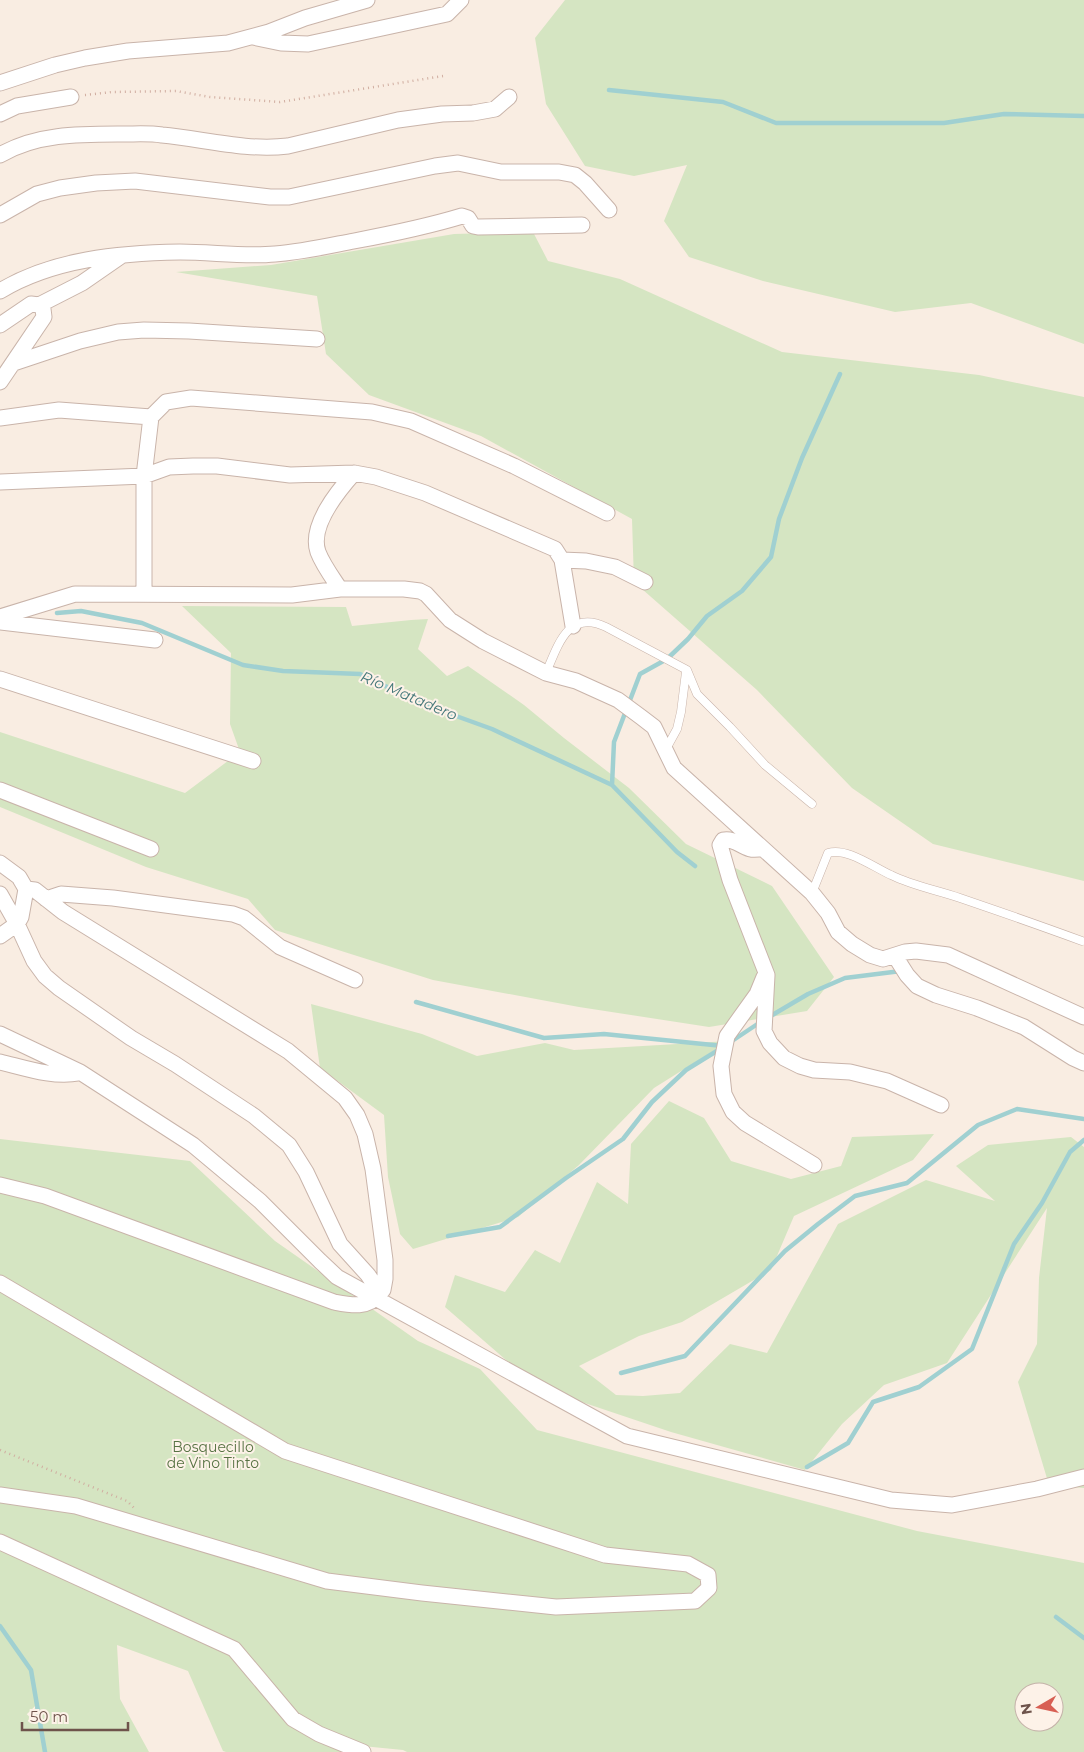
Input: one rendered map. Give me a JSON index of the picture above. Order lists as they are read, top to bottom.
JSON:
{
  "water": ["Río Matadero"],
  "parks": ["Bosquecillo de Vino Tinto"],
  "scale_bar": "50 m",
  "north": "left"
}
